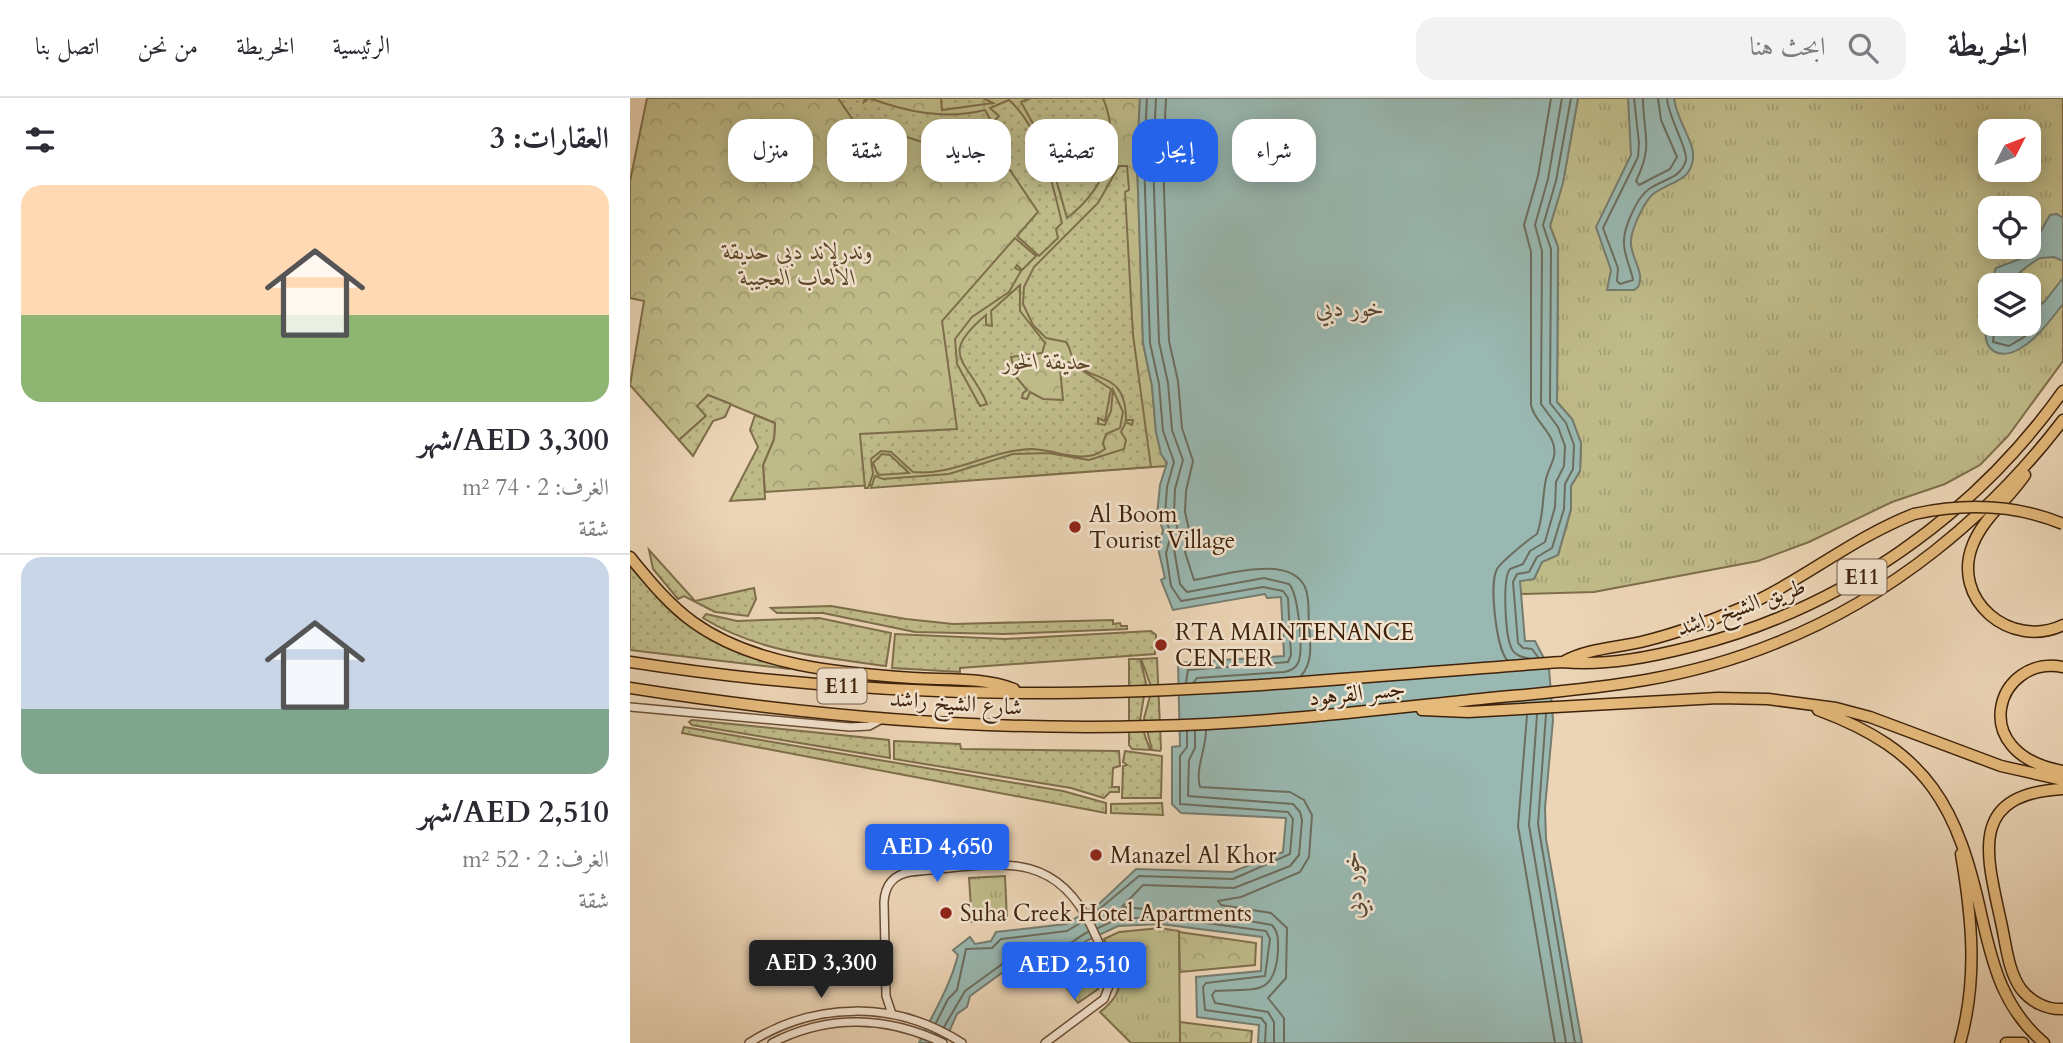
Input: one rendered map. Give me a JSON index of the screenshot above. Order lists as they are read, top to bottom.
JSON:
{
  "streets": {
    "highway": [
      "E11",
      "طريق الشيخ راشد",
      "جسر القرهود",
      "شارع الشيخ راشد"
    ]
  },
  "crossings": [
    ["طريق الشيخ راشد", "جسر القرهود"],
    ["جسر القرهود", "شارع الشيخ راشد"]
  ],
  "water": ["خور دبي"],
  "parks": ["وندرلاند دبي حديقة الألعاب العجيبة", "حديقة الخور"],
  "places": [
    "Al Boom Tourist Village",
    "RTA MAINTENANCE CENTER",
    "Manazel Al Khor",
    "Suha Creek Hotel Apartments"
  ],
  "north": "top right",
  "page": {
    "header": "الخريطة",
    "search": "ابحث هنا",
    "nav": [
      "الرئيسية",
      "الخريطة",
      "من نحن",
      "اتصل بنا"
    ],
    "heading": "العقارات: 3",
    "chip": [
      "شراء",
      "إيجار",
      "تصفية",
      "جديد",
      "شقة",
      "منزل"
    ],
    "list": [
      {
        "name": "AED 3,300/شهر",
        "note": "الغرف: 2 · 74 m² · شقة"
      },
      {
        "name": "AED 2,510/شهر",
        "note": "الغرف: 2 · 52 m² · شقة"
      }
    ],
    "price": ["AED 4,650", "AED 3,300", "AED 2,510"]
  }
}
